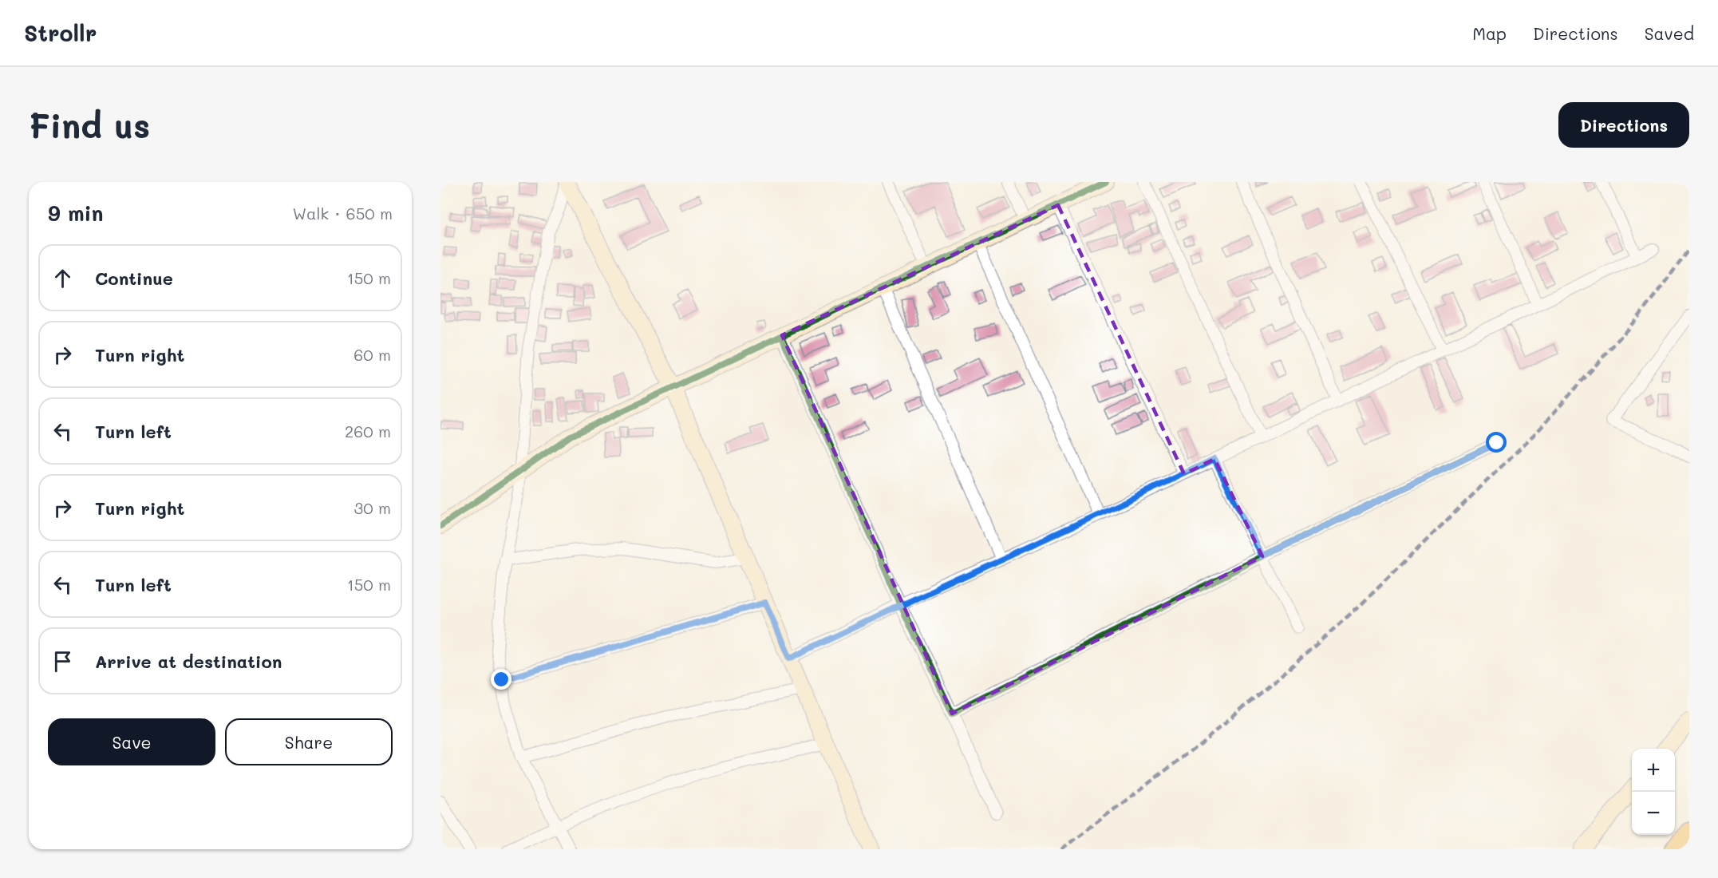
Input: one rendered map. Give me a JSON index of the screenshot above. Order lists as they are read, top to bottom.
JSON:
{
  "page": {
    "header": "Strollr",
    "nav": ["Map", "Directions", "Saved"],
    "buttons": [
      "Directions",
      ["Save", "Share"]
    ],
    "title": "Find us",
    "heading": ["9 min", "Walk · 650 m"],
    "list": [
      ["Continue", "150 m"],
      ["Turn right", "60 m"],
      ["Turn left", "260 m"],
      ["Turn right", "30 m"],
      ["Turn left", "150 m"],
      "Arrive at destination"
    ],
    "map_buttons": ["+", "−"]
  }
}
